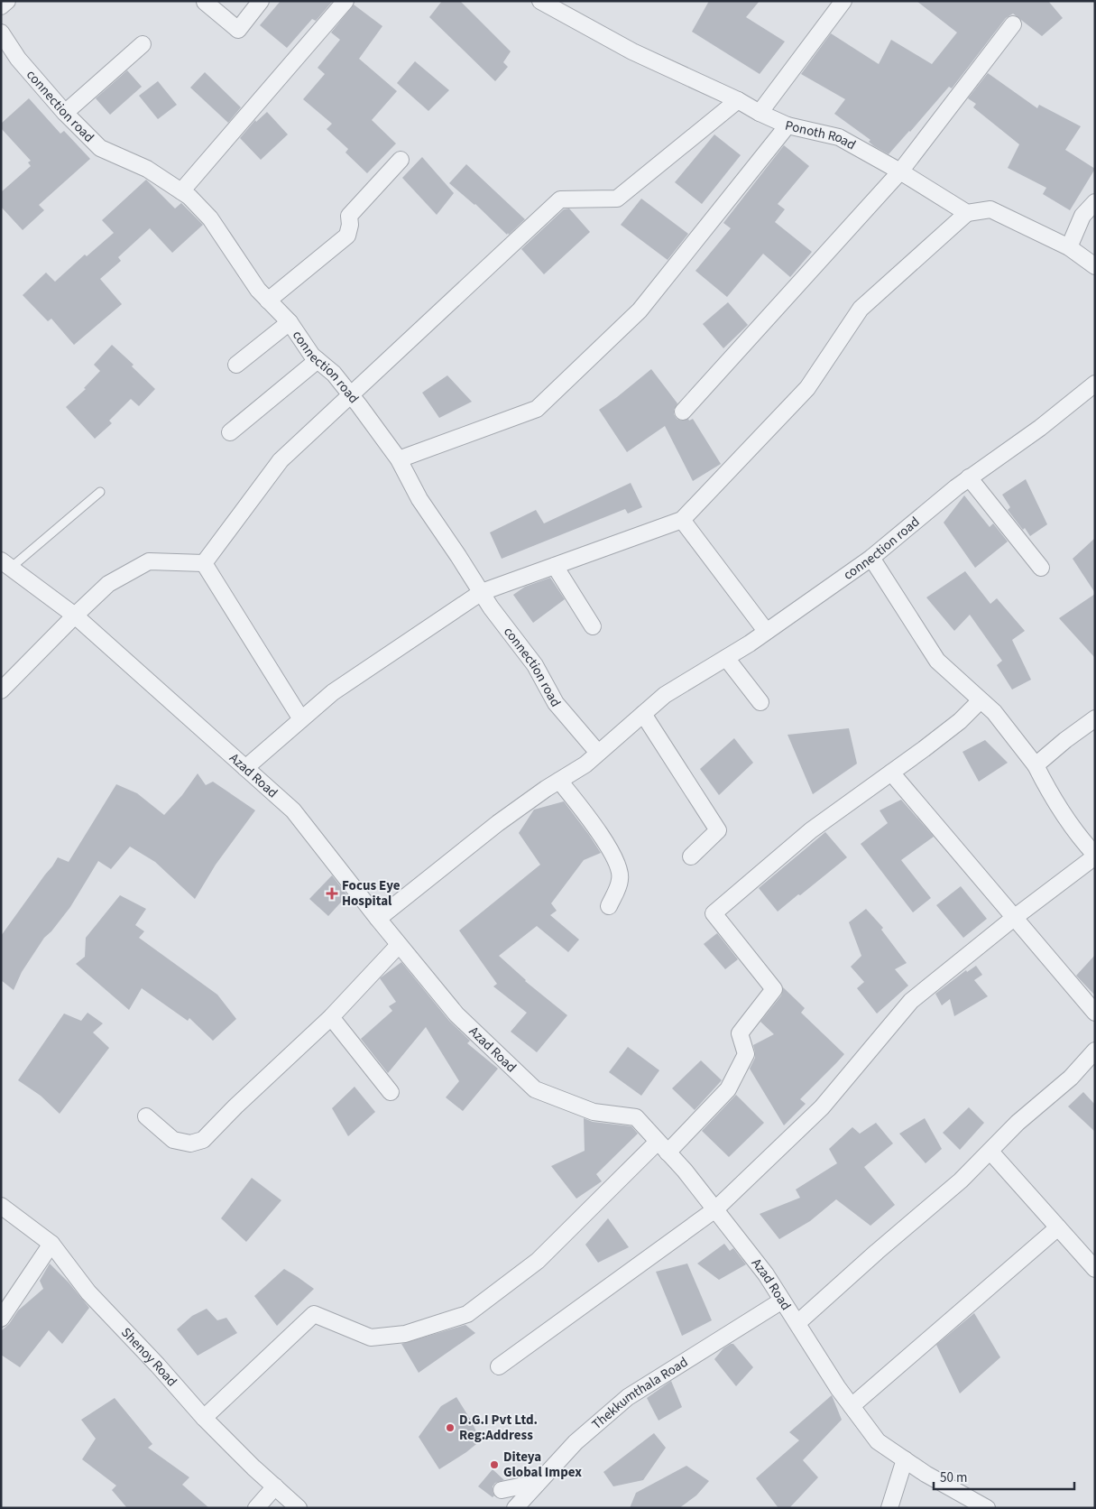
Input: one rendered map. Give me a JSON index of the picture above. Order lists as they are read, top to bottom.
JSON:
{
  "streets": {
    "street": [
      "connection road",
      "Ponoth Road",
      "Azad Road",
      "Shenoy Road",
      "Thekkumthala Road"
    ]
  },
  "crossings": [
    ["connection road", "Azad Road"],
    ["Azad Road", "Thekkumthala Road"]
  ],
  "places": {
    "health": ["Focus Eye Hospital"],
    "other": ["D.G.I Pvt Ltd. Reg:Address", "Diteya Global Impex"]
  },
  "scale_bar": "50 m"
}
